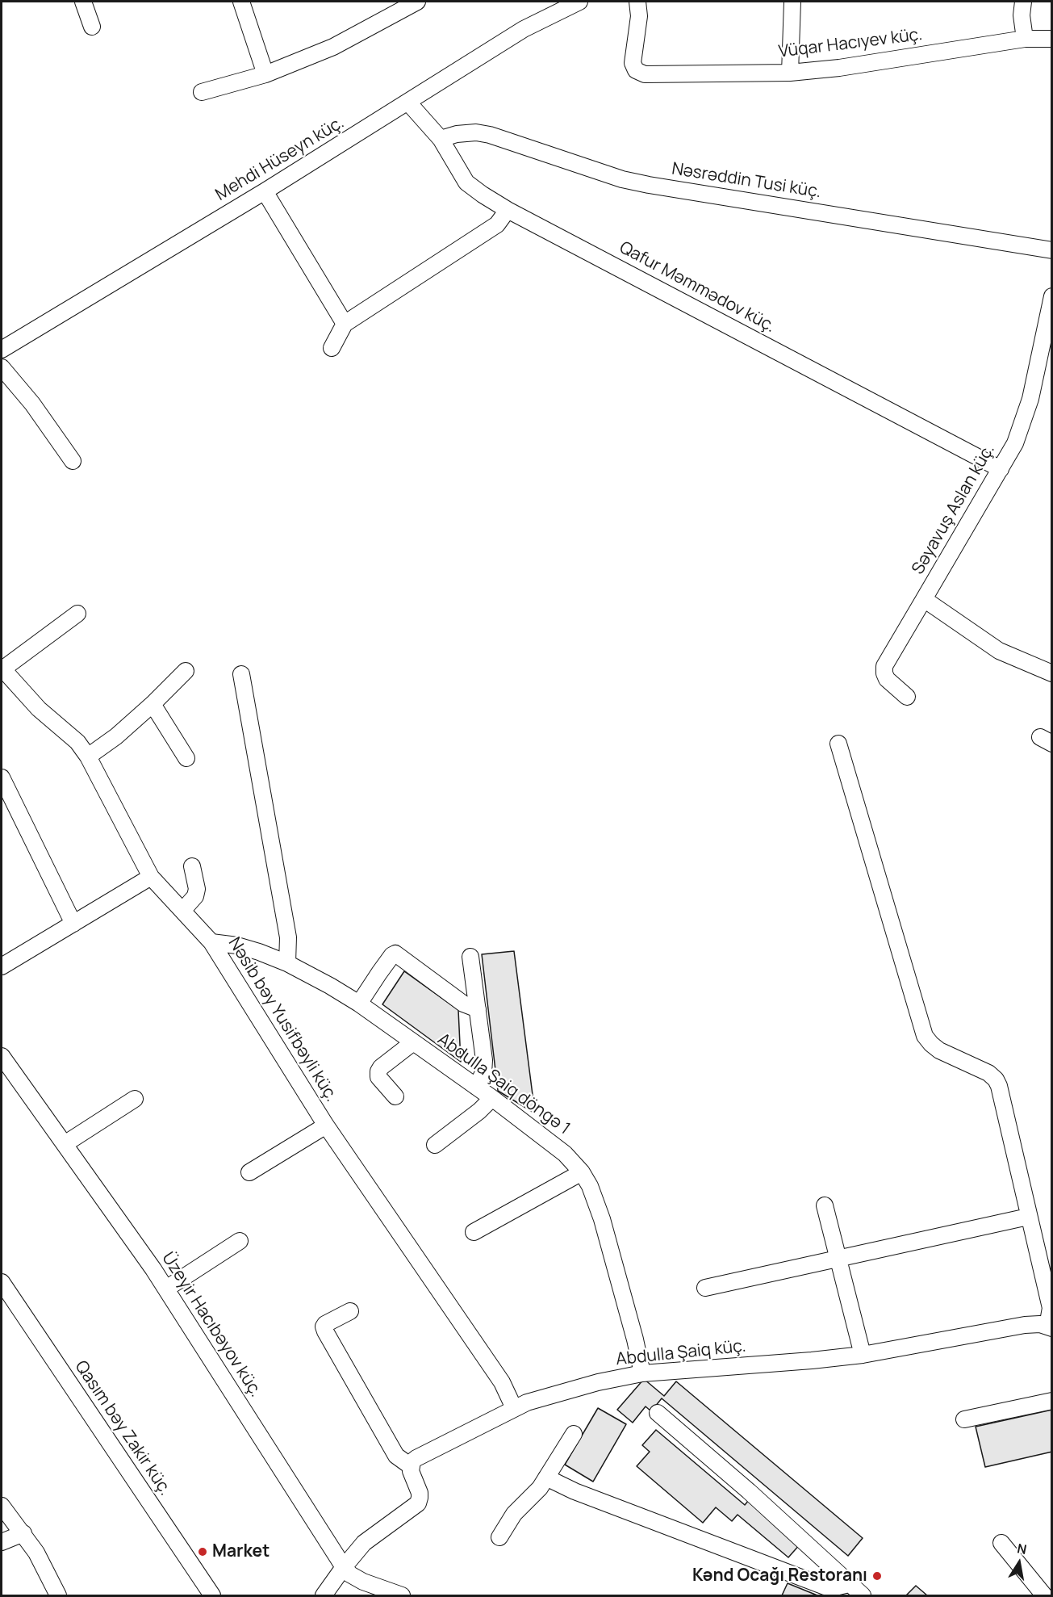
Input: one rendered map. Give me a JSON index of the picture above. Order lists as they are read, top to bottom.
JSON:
{
  "streets": {
    "street": [
      "Vüqar Hacıyev küç.",
      "Mehdi Hüseyn küç.",
      "Nəsrəddin Tusi küç.",
      "Qafur Məmmədov küç.",
      "Səyavuş Aslan küç.",
      "Nəsib bəy Yusifbəyli küç.",
      "Abdulla Şaiq döngə 1",
      "Üzeyir Hacıbəyov küç.",
      "Abdulla Şaiq küç.",
      "Qasım bəy Zakir küç."
    ]
  },
  "crossings": [
    ["Mehdi Hüseyn küç.", "Qafur Məmmədov küç."],
    ["Nəsrəddin Tusi küç.", "Qafur Məmmədov küç."],
    ["Qafur Məmmədov küç.", "Səyavuş Aslan küç."],
    ["Nəsib bəy Yusifbəyli küç.", "Abdulla Şaiq döngə 1"],
    ["Nəsib bəy Yusifbəyli küç.", "Abdulla Şaiq küç."],
    ["Abdulla Şaiq döngə 1", "Abdulla Şaiq küç."]
  ],
  "places": ["Market", "Kənd Ocağı Restoranı"],
  "north": "top"
}
